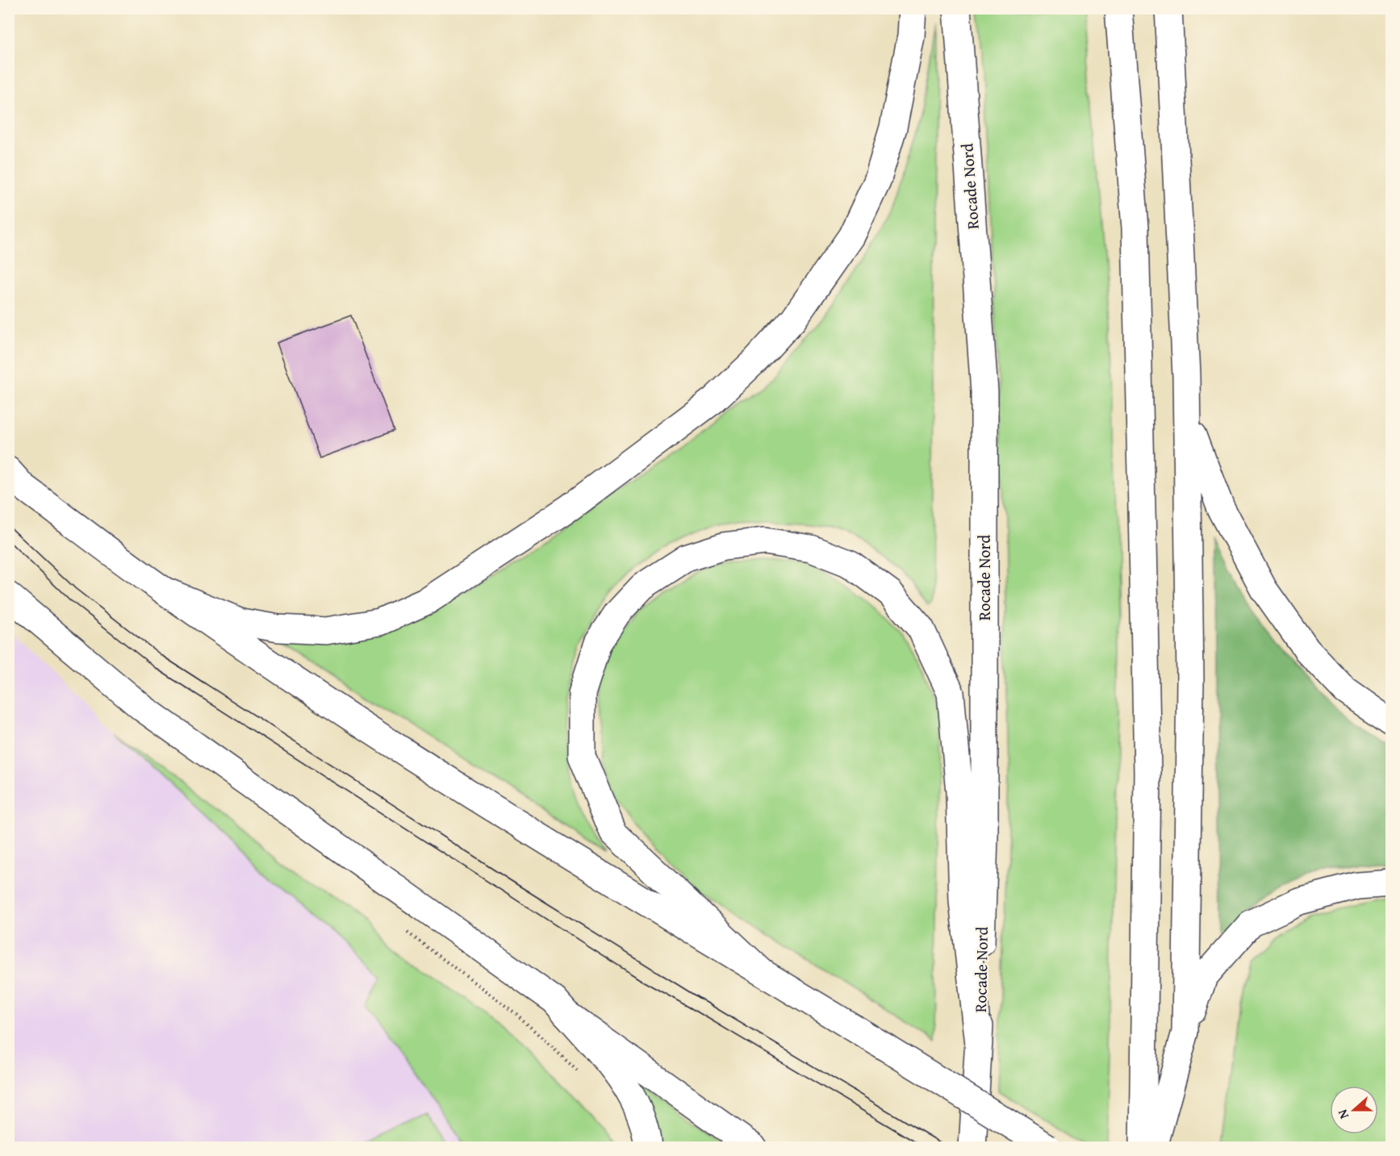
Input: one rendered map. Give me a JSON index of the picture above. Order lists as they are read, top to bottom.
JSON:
{
  "streets": {
    "main road": ["Rocade Nord"]
  },
  "north": "left"
}
